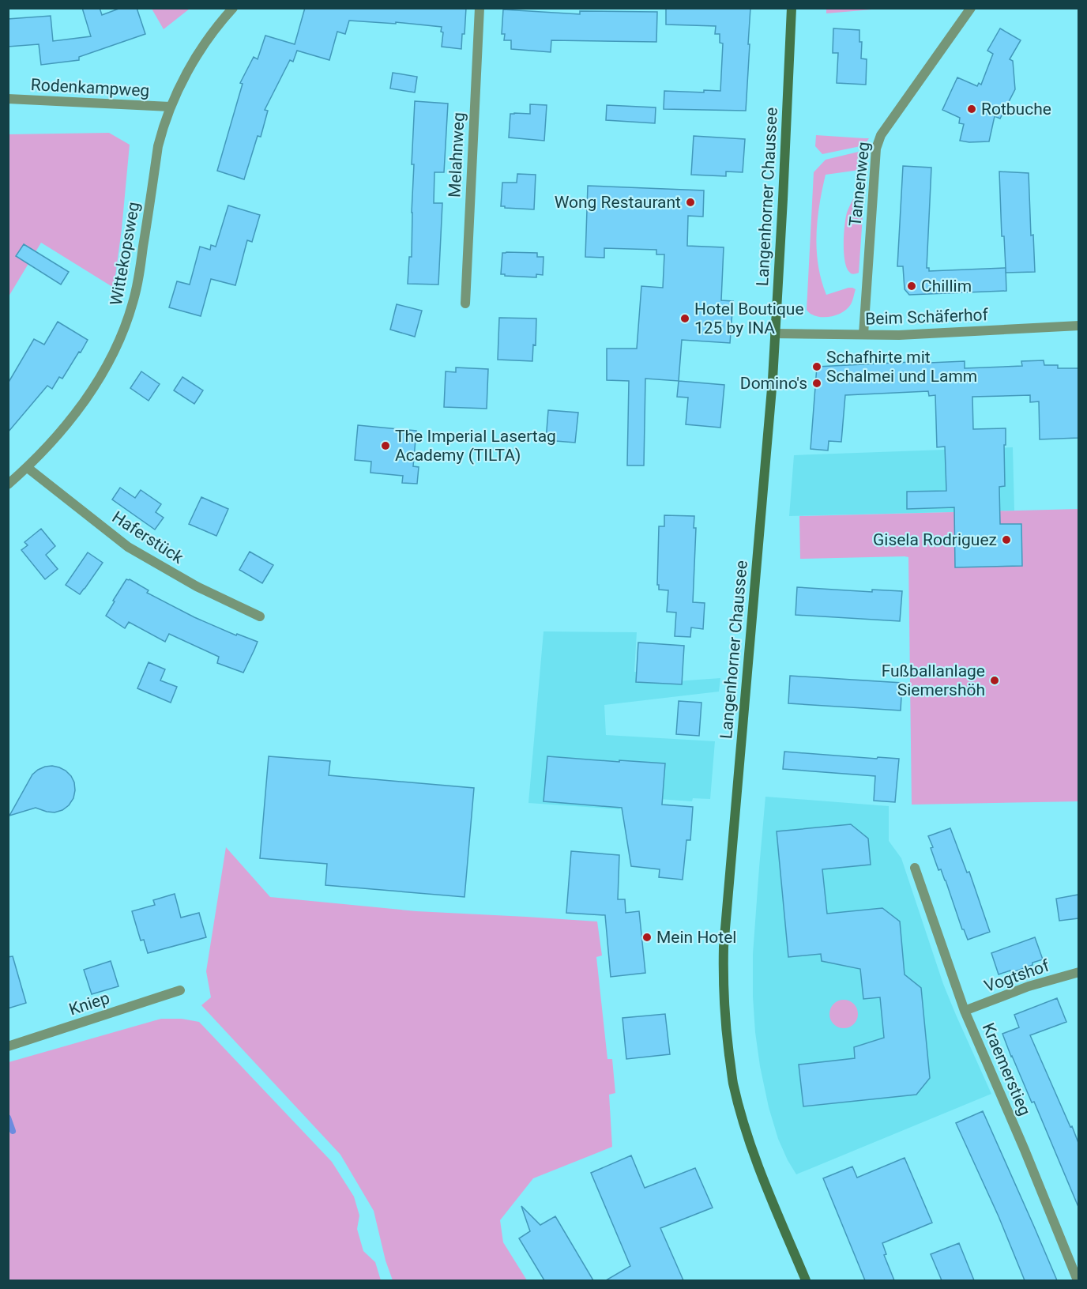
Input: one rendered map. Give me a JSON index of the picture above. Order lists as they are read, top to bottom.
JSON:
{
  "streets": {
    "main road": ["Langenhorner Chaussee"],
    "street": [
      "Rodenkampweg",
      "Melahnweg",
      "Tannenweg",
      "Wittekopsweg",
      "Beim Schäferhof",
      "Haferstück",
      "Vogtshof",
      "Kniep",
      "Kraemerstieg"
    ]
  },
  "crossings": [
    ["Rodenkampweg", "Wittekopsweg"],
    ["Tannenweg", "Beim Schäferhof"],
    ["Langenhorner Chaussee", "Beim Schäferhof"],
    ["Wittekopsweg", "Haferstück"],
    ["Vogtshof", "Kraemerstieg"]
  ],
  "places": [
    "Rotbuche",
    "Wong Restaurant",
    "Chillim",
    "Hotel Boutique 125 by INA",
    "Schafhirte mit Schalmei und Lamm",
    "Domino's",
    "The Imperial Lasertag Academy (TILTA)",
    "Gisela Rodriguez",
    "Fußballanlage Siemershöh",
    "Mein Hotel"
  ]
}
